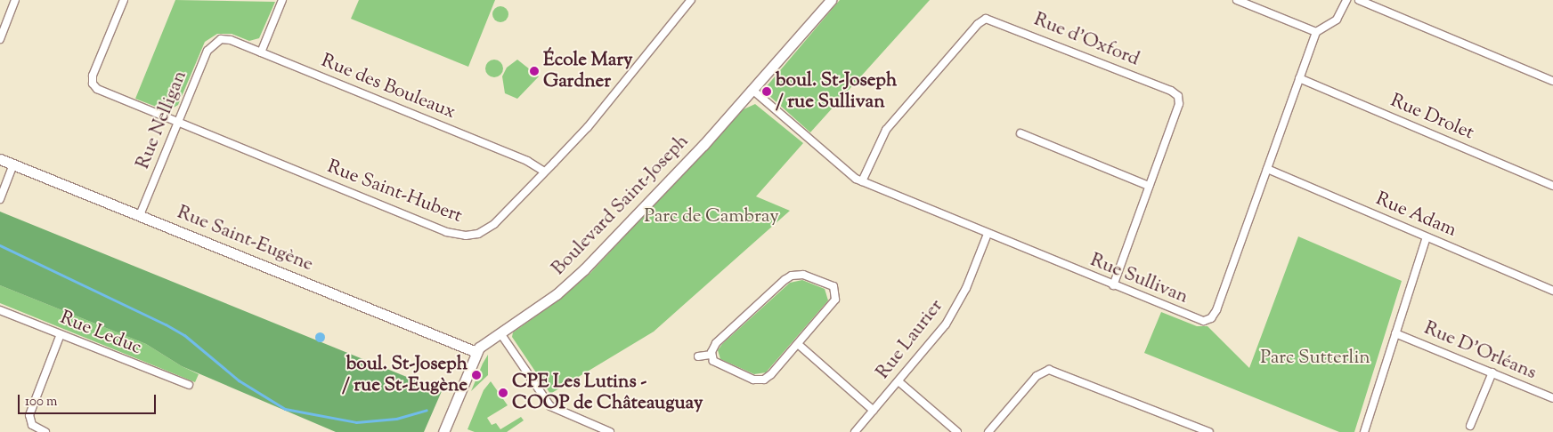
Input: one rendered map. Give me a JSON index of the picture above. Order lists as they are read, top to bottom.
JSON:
{
  "streets": {
    "street": [
      "Rue d'Oxford",
      "Rue des Bouleaux",
      "Rue Drolet",
      "Rue Nelligan",
      "Rue Saint-Hubert",
      "Boulevard Saint-Joseph",
      "Rue Adam",
      "Rue Saint-Eugène",
      "Rue Sullivan",
      "Rue Leduc",
      "Rue Laurier",
      "Rue D'Orléans"
    ]
  },
  "crossings": [
    ["Rue d'Oxford", "Rue Sullivan"],
    ["Rue des Bouleaux", "Rue Nelligan"],
    ["Rue des Bouleaux", "Rue Saint-Hubert"],
    ["Rue Drolet", "Rue Sullivan"],
    ["Rue Nelligan", "Rue Saint-Hubert"],
    ["Rue Nelligan", "Rue Saint-Eugène"],
    ["Boulevard Saint-Joseph", "Rue Saint-Eugène"],
    ["Boulevard Saint-Joseph", "Rue Sullivan"],
    ["Rue Adam", "Rue Sullivan"],
    ["Rue Sullivan", "Rue Laurier"]
  ],
  "parks": ["Parc de Cambray", "Parc Sutterlin"],
  "places": [
    "École Mary Gardner",
    "boul. St-Joseph / rue Sullivan",
    "boul. St-Joseph / rue St-Eugène",
    "CPE Les Lutins - COOP de Châteauguay"
  ],
  "scale_bar": "100 m"
}
